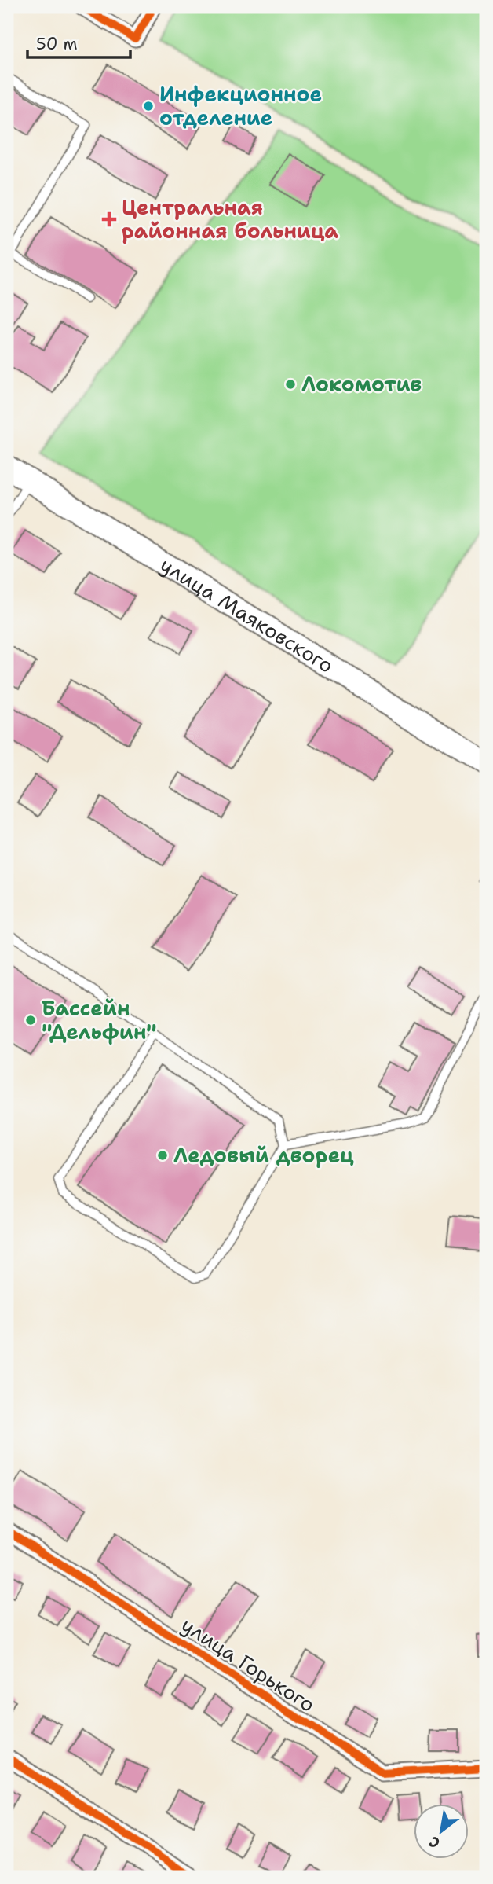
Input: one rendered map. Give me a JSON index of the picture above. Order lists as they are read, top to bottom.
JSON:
{
  "streets": {
    "main road": ["улица Маяковского"],
    "street": ["улица Горького"]
  },
  "places": {
    "other": [
      "Инфекционное отделение",
      "Локомотив",
      "Бассейн \"Дельфин\"",
      "Ледовый дворец"
    ],
    "health": ["Центральная районная больница"]
  },
  "scale_bar": "50 m",
  "north": "bottom left"
}
